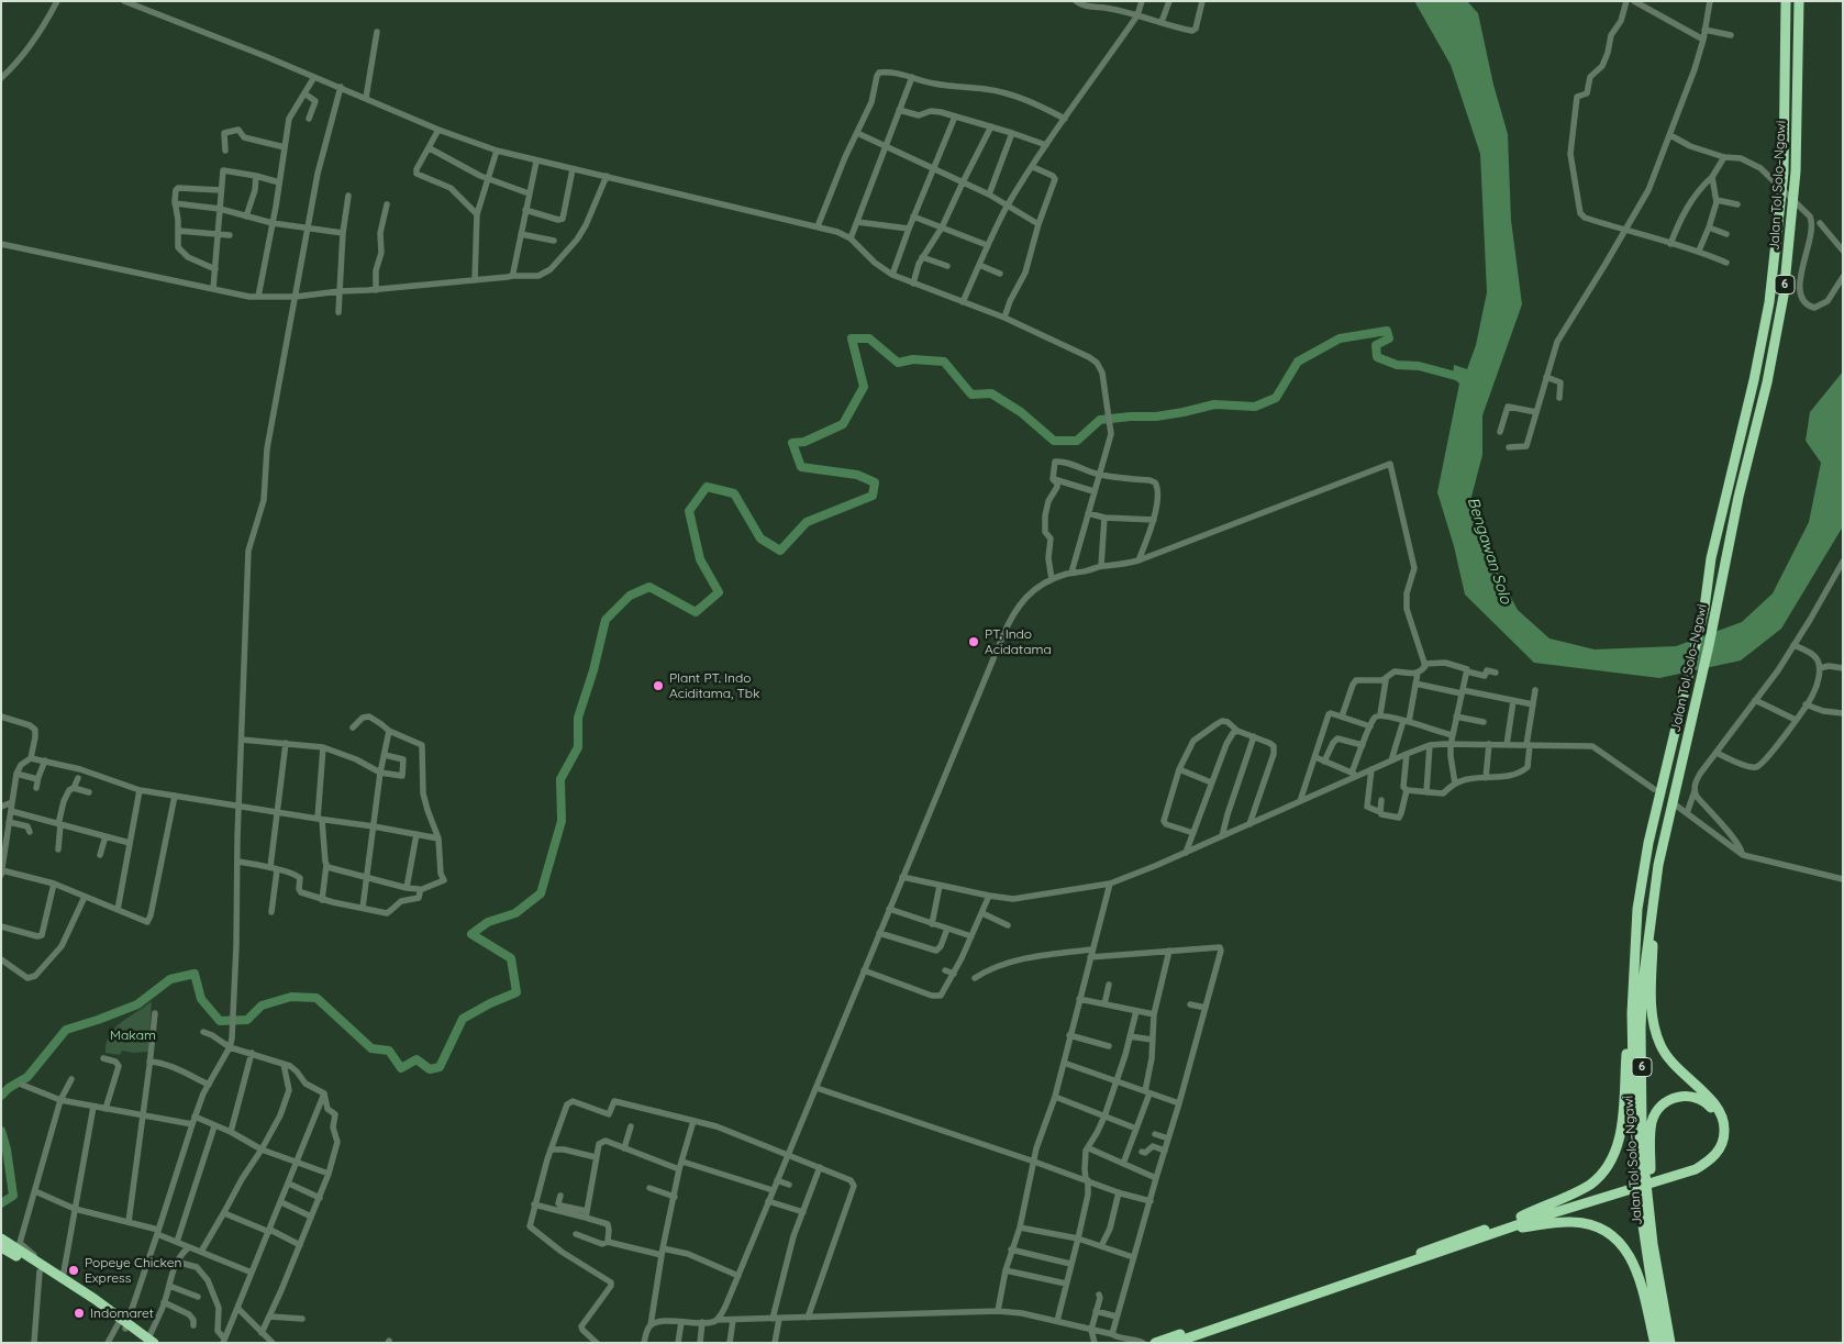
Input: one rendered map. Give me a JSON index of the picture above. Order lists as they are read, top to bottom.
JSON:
{
  "streets": {
    "highway": ["Jalan Tol Solo–Ngawi", "6"]
  },
  "water": ["Bengawan Solo"],
  "parks": ["Makam"],
  "places": [
    "PT. Indo Acidatama",
    "Plant PT. Indo Aciditama, Tbk",
    "Popeye Chicken Express",
    "Indomaret"
  ]
}
